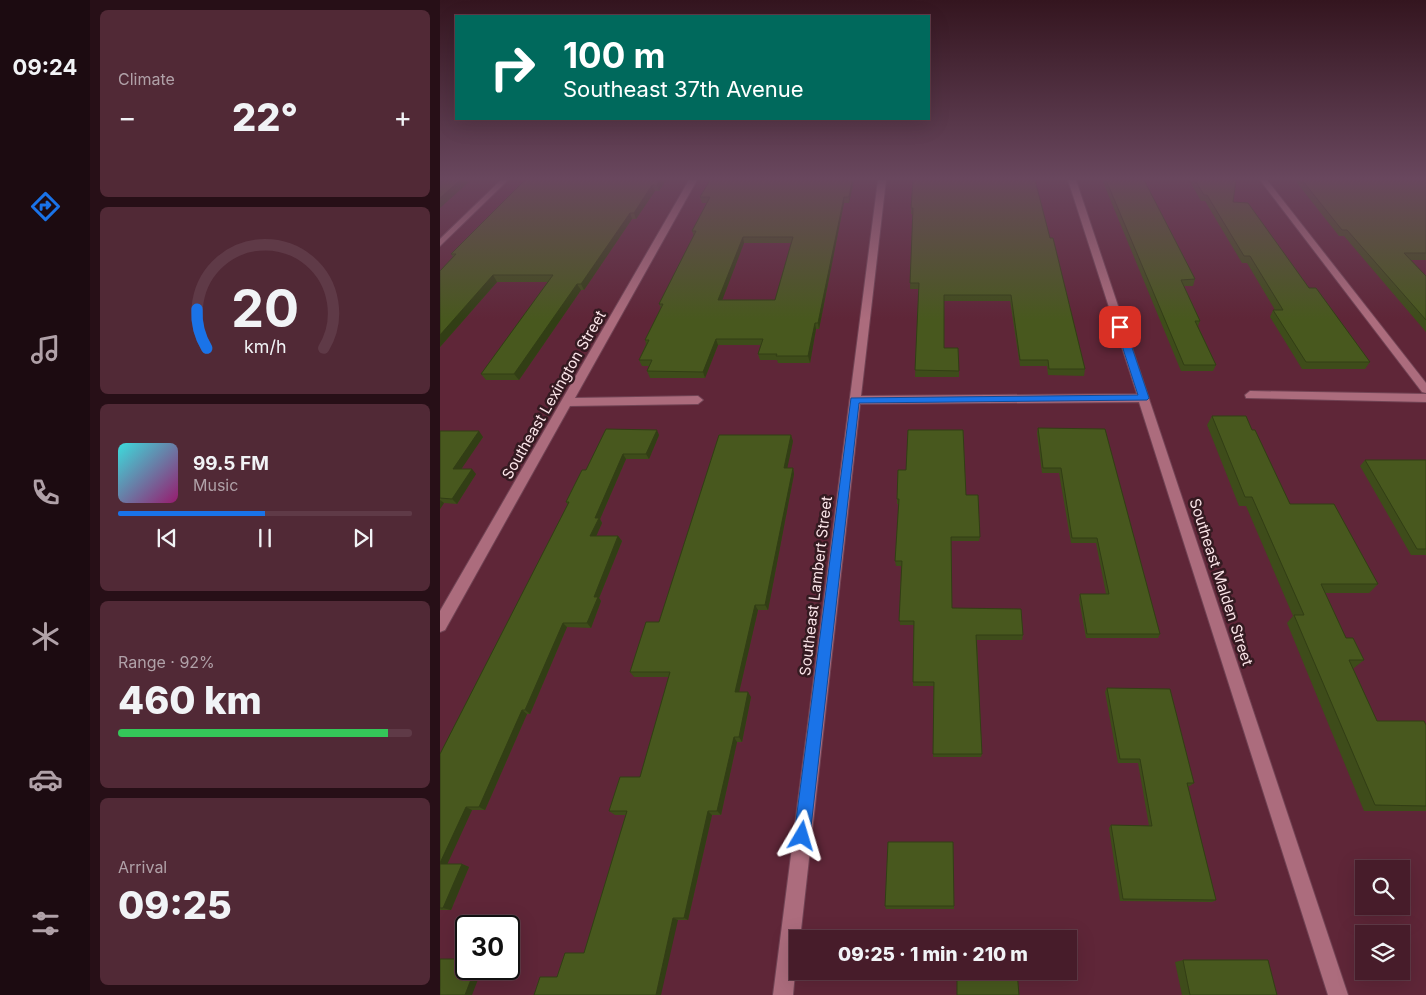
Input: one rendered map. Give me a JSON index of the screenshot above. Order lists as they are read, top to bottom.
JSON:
{
  "streets": {
    "street": ["Southeast Lexington Street", "Southeast Malden Street", "Southeast Lambert Street"]
  },
  "page": {
    "tabs": "09:24",
    "tile": [
      "Climate",
      ["Range · 92%", "460 km"],
      ["Arrival", "09:25"]
    ],
    "turn": ["100 m", "Southeast 37th Avenue"],
    "heat": ["−", "22°", "+"],
    "song": ["99.5 FM", "Music"],
    "limit": "30",
    "trip": "09:25 · 1 min · 210 m",
    "gauge": ["20", "km/h"]
  }
}
